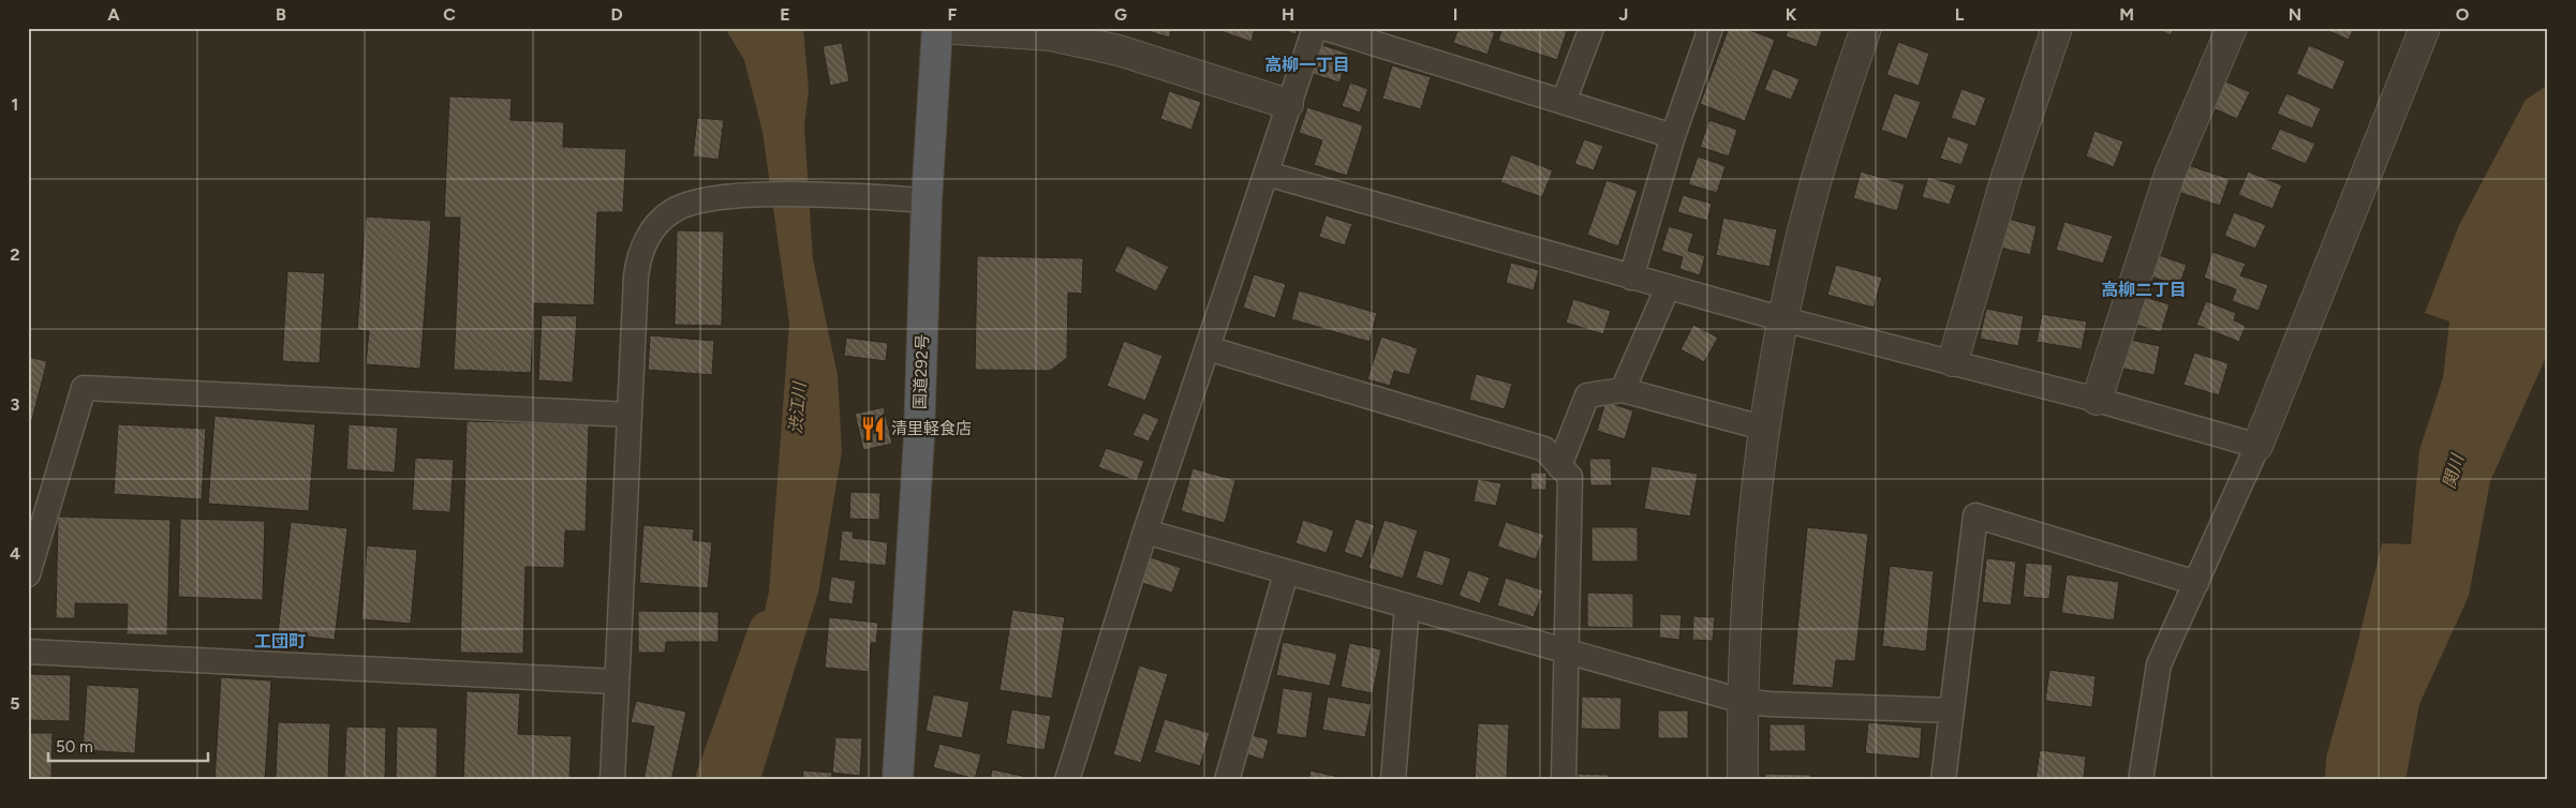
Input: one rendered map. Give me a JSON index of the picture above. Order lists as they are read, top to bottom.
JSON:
{
  "streets": {
    "highway": ["国道292号"]
  },
  "districts": ["高柳一丁目", "高柳二丁目", "工団町"],
  "water": ["渋江川", "関川"],
  "places": {
    "restaurant": ["清里軽食店"]
  },
  "scale_bar": "50 m",
  "grid": {
    "columns": [
      "A",
      "B",
      "C",
      "D",
      "E",
      "F",
      "G",
      "H",
      "I",
      "J",
      "K",
      "L",
      "M",
      "N",
      "O"
    ],
    "rows": [
      "1",
      "2",
      "3",
      "4",
      "5"
    ]
  }
}
